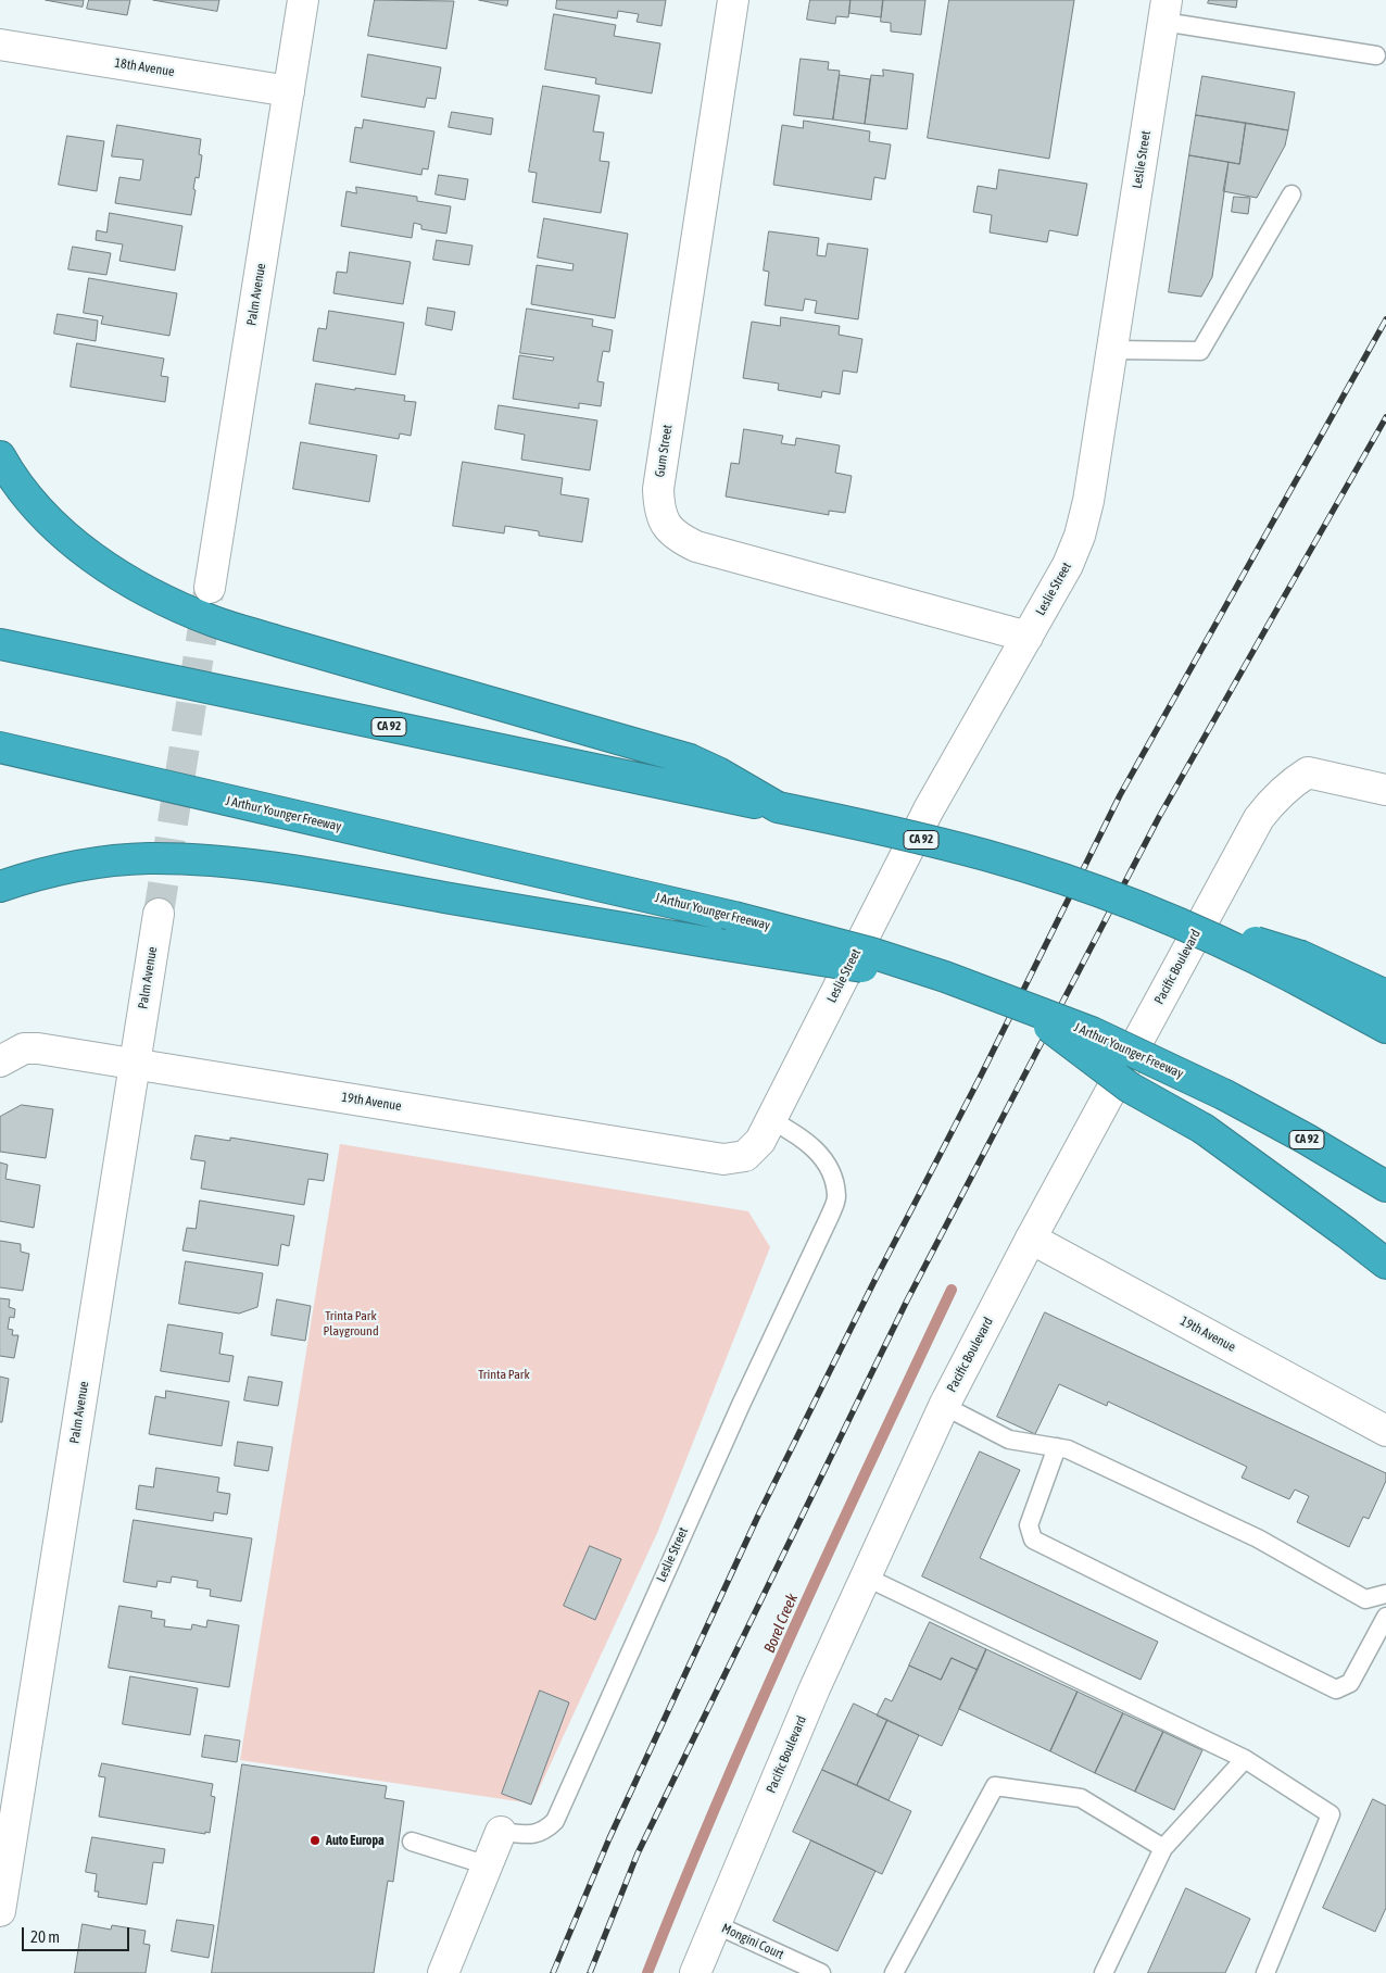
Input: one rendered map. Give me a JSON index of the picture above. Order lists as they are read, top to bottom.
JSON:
{
  "streets": {
    "highway": ["CA 92", "J Arthur Younger Freeway"],
    "street": [
      "18th Avenue",
      "Leslie Street",
      "Palm Avenue",
      "Gum Street",
      "Pacific Boulevard",
      "19th Avenue"
    ],
    "lane": ["Mongini Court"]
  },
  "crossings": [
    ["18th Avenue", "Palm Avenue"],
    ["Leslie Street", "Gum Street"],
    ["Leslie Street", "19th Avenue"],
    ["Palm Avenue", "19th Avenue"],
    ["Pacific Boulevard", "19th Avenue"],
    ["Pacific Boulevard", "Mongini Court"]
  ],
  "water": ["Borel Creek"],
  "parks": ["Trinta Park Playground", "Trinta Park"],
  "places": ["Auto Europa"],
  "scale_bar": "20 m"
}
